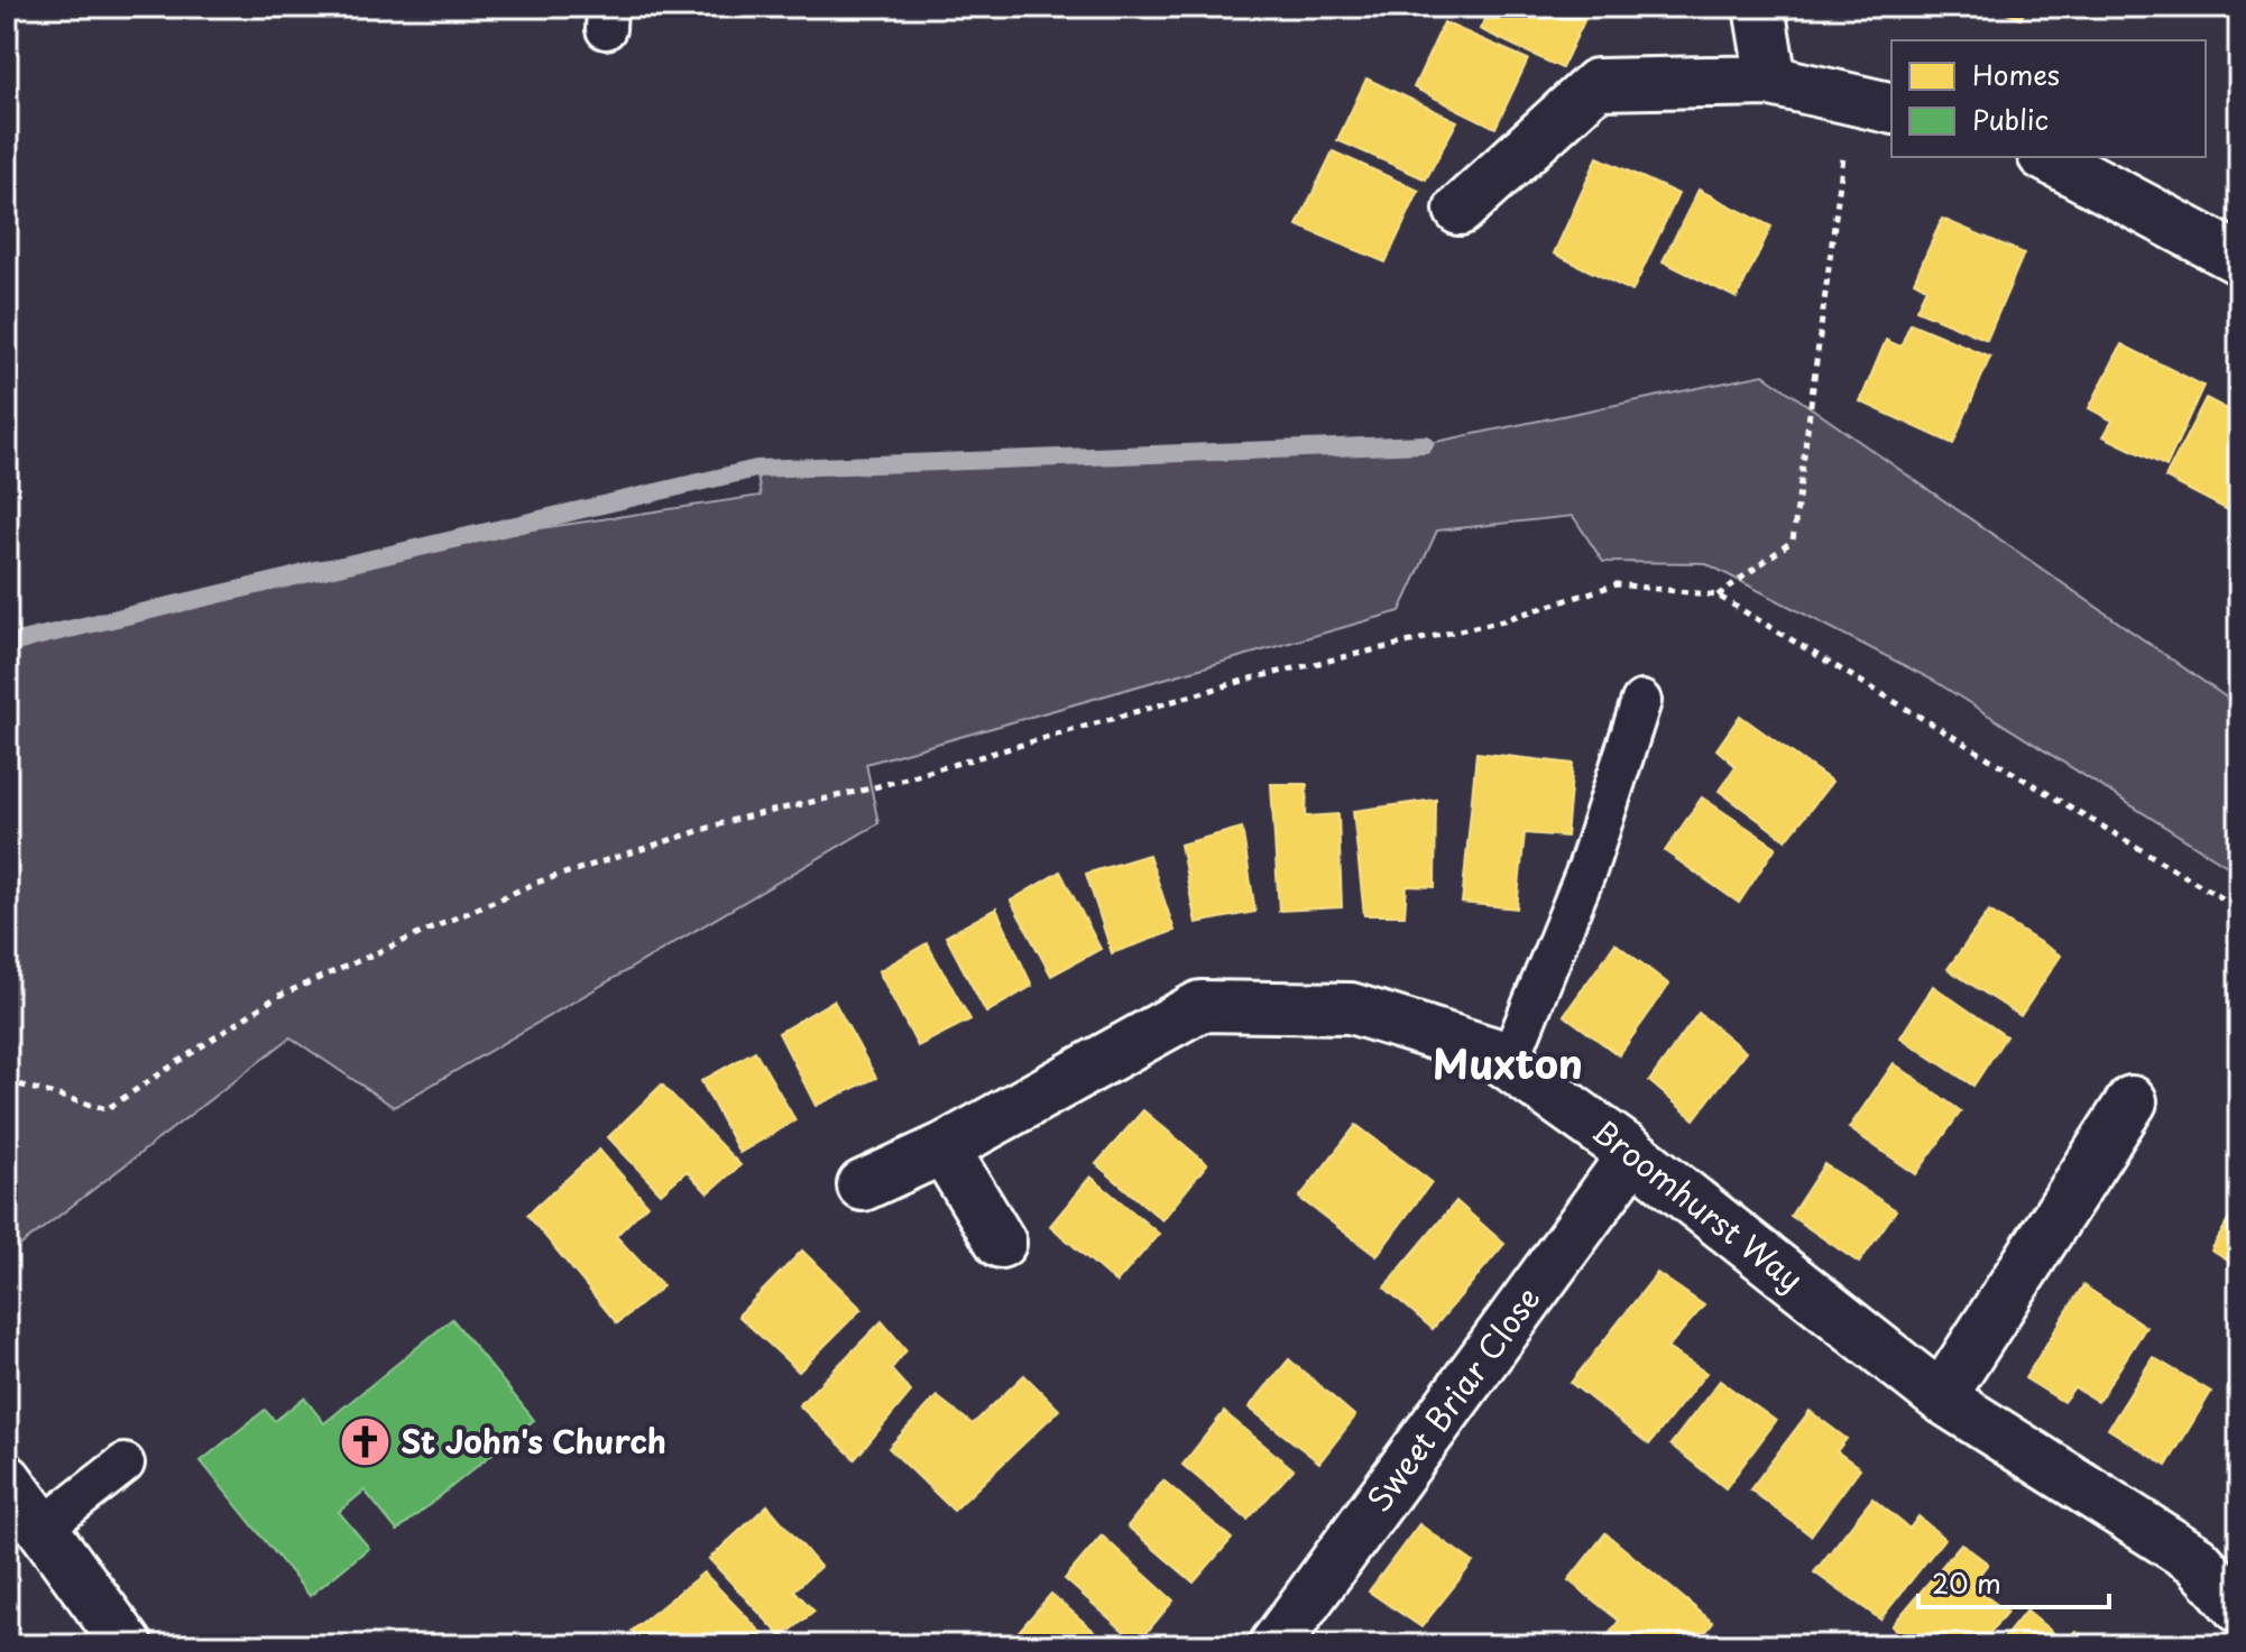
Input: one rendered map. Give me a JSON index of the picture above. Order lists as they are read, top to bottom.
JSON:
{
  "streets": {
    "street": ["Broomhurst Way", "Sweet Briar Close"]
  },
  "crossings": [
    ["Broomhurst Way", "Sweet Briar Close"]
  ],
  "districts": ["Muxton"],
  "places": {
    "church": ["St John's Church"]
  },
  "legend": ["Homes", "Public"],
  "scale_bar": "20 m"
}
